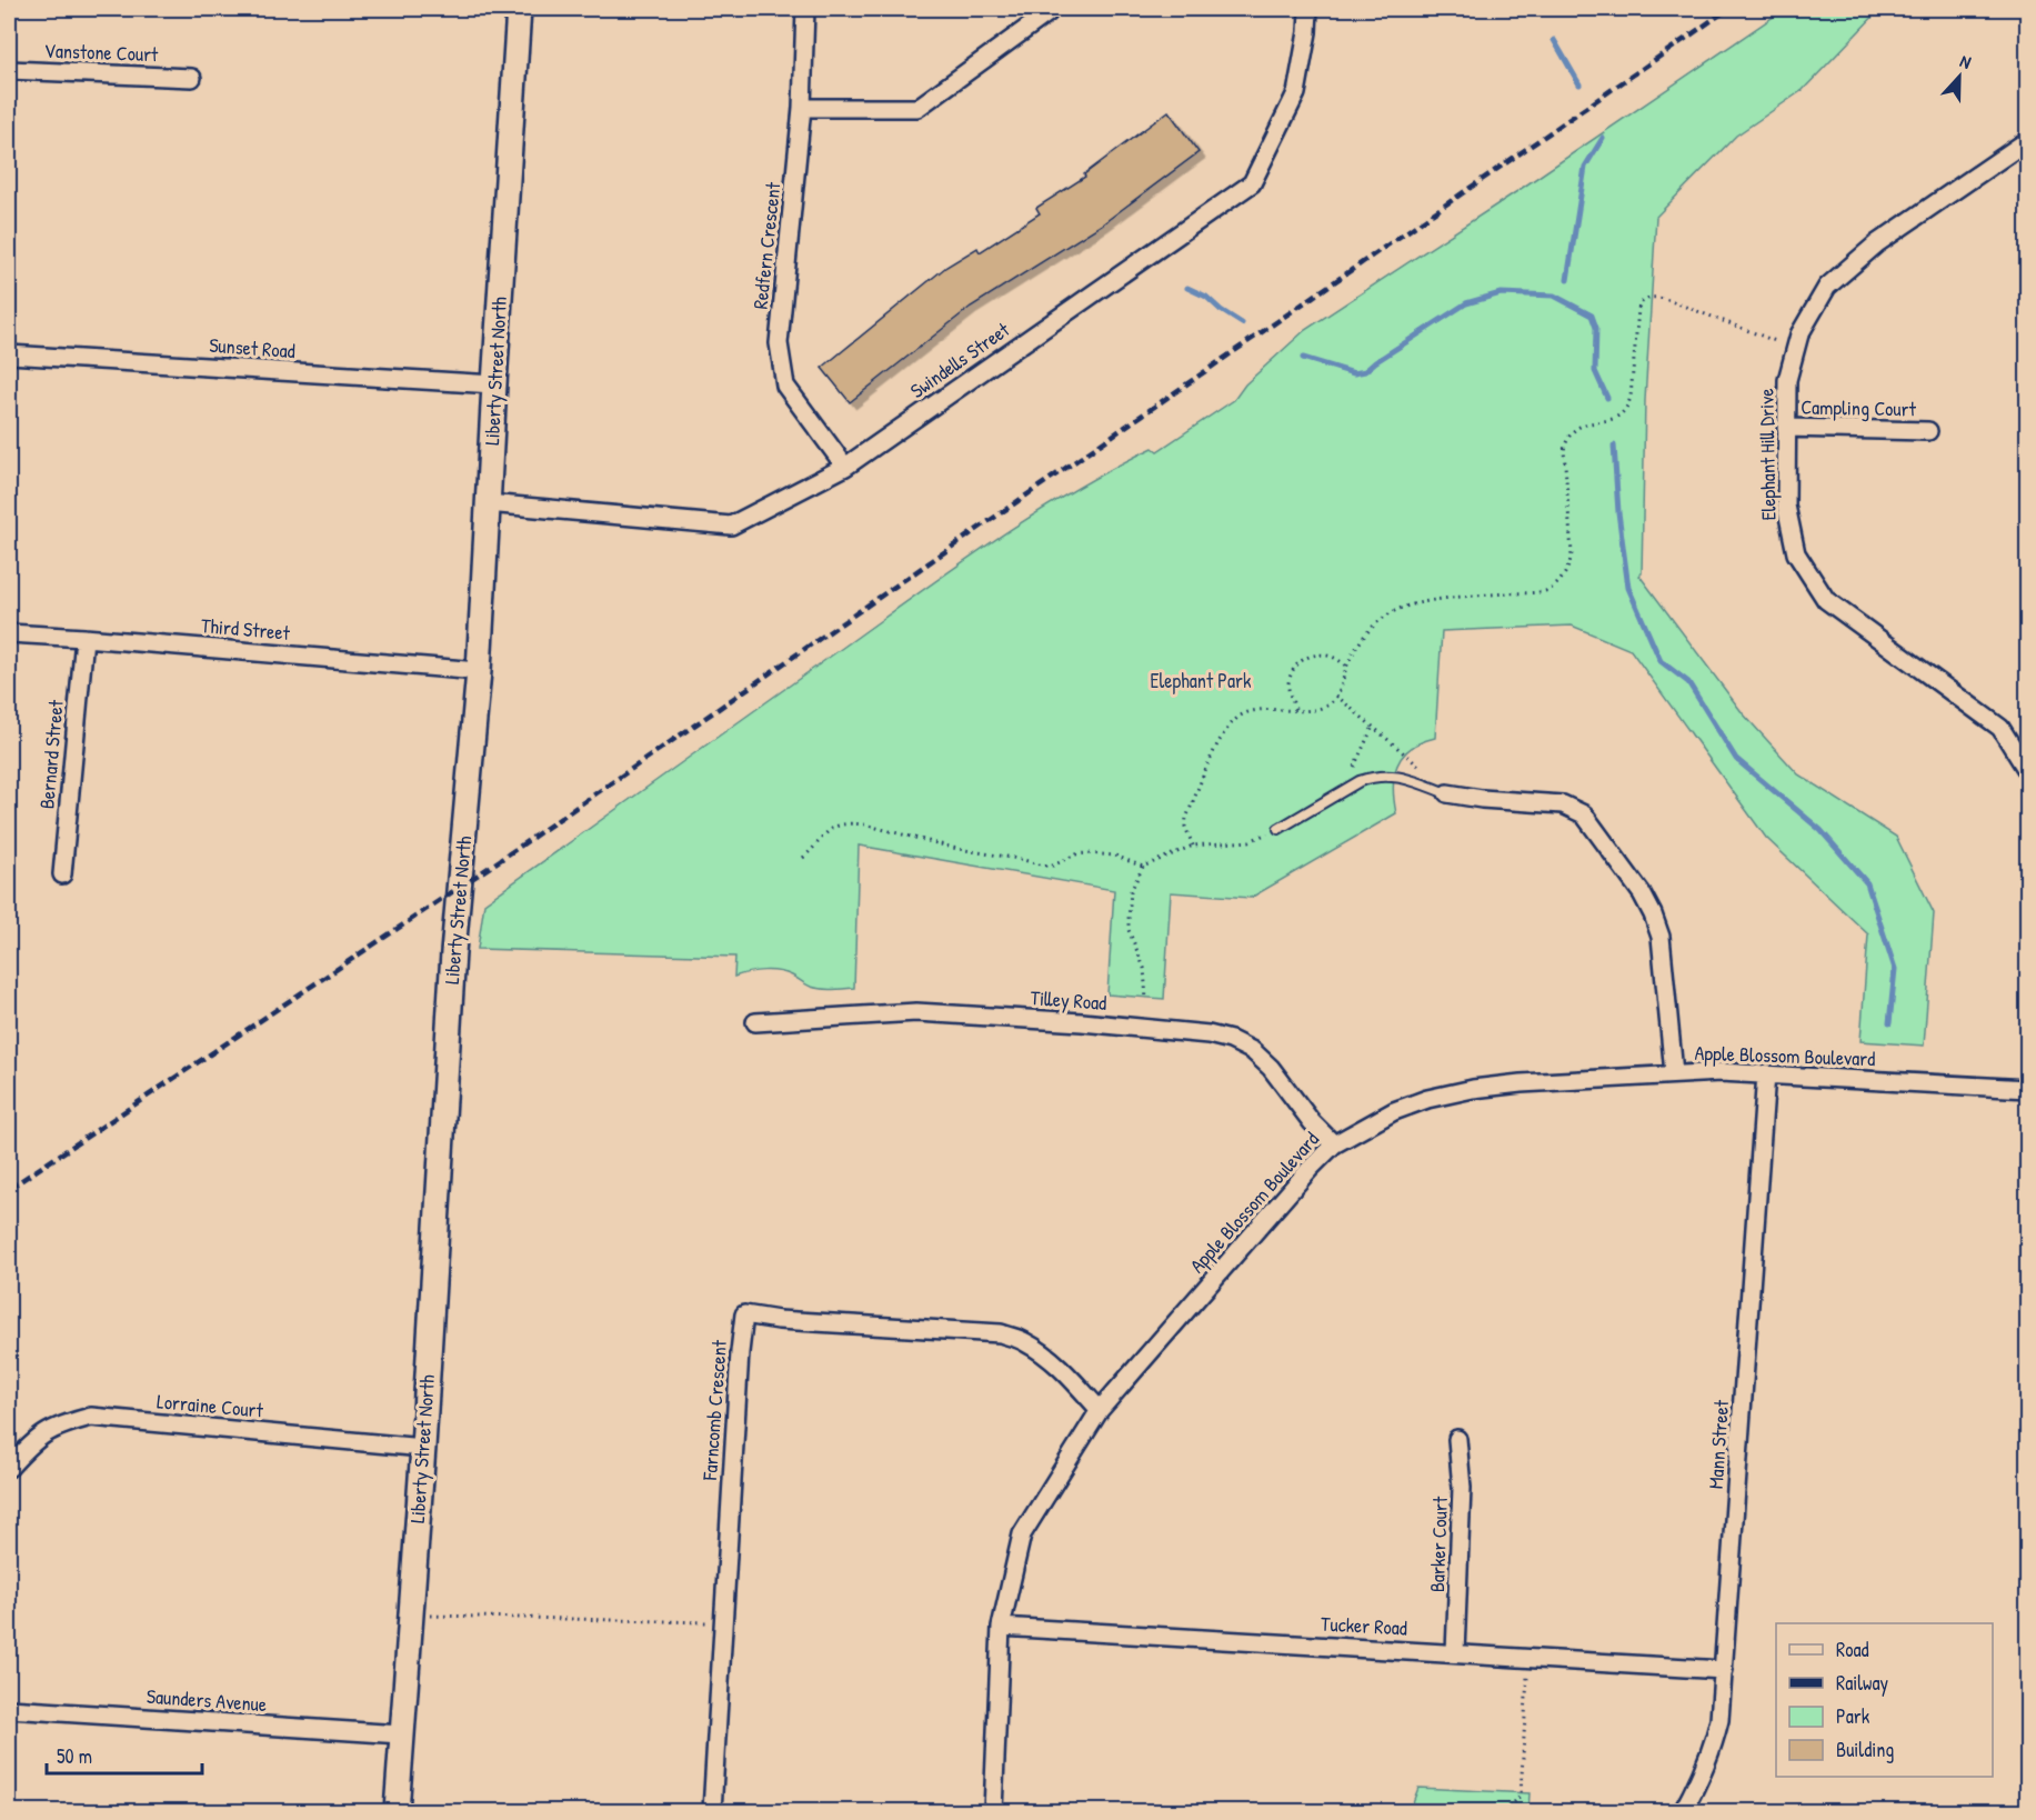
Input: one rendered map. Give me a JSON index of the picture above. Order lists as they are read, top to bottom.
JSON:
{
  "streets": {
    "main road": ["Liberty Street North"],
    "street": [
      "Vanstone Court",
      "Redfern Crescent",
      "Sunset Road",
      "Swindells Street",
      "Campling Court",
      "Elephant Hill Drive",
      "Third Street",
      "Bernard Street",
      "Tilley Road",
      "Apple Blossom Boulevard",
      "Lorraine Court",
      "Farncomb Crescent",
      "Mann Street",
      "Barker Court",
      "Tucker Road",
      "Saunders Avenue"
    ]
  },
  "crossings": [
    ["Redfern Crescent", "Swindells Street"],
    ["Sunset Road", "Liberty Street North"],
    ["Swindells Street", "Liberty Street North"],
    ["Liberty Street North", "Third Street"],
    ["Liberty Street North", "Lorraine Court"],
    ["Liberty Street North", "Saunders Avenue"],
    ["Campling Court", "Elephant Hill Drive"],
    ["Third Street", "Bernard Street"],
    ["Tilley Road", "Apple Blossom Boulevard"],
    ["Apple Blossom Boulevard", "Farncomb Crescent"],
    ["Apple Blossom Boulevard", "Mann Street"],
    ["Apple Blossom Boulevard", "Tucker Road"],
    ["Mann Street", "Tucker Road"],
    ["Barker Court", "Tucker Road"]
  ],
  "parks": ["Elephant Park"],
  "legend": [
    "Road",
    "Railway",
    "Park",
    "Building"
  ],
  "scale_bar": "50 m",
  "north": "top"
}
